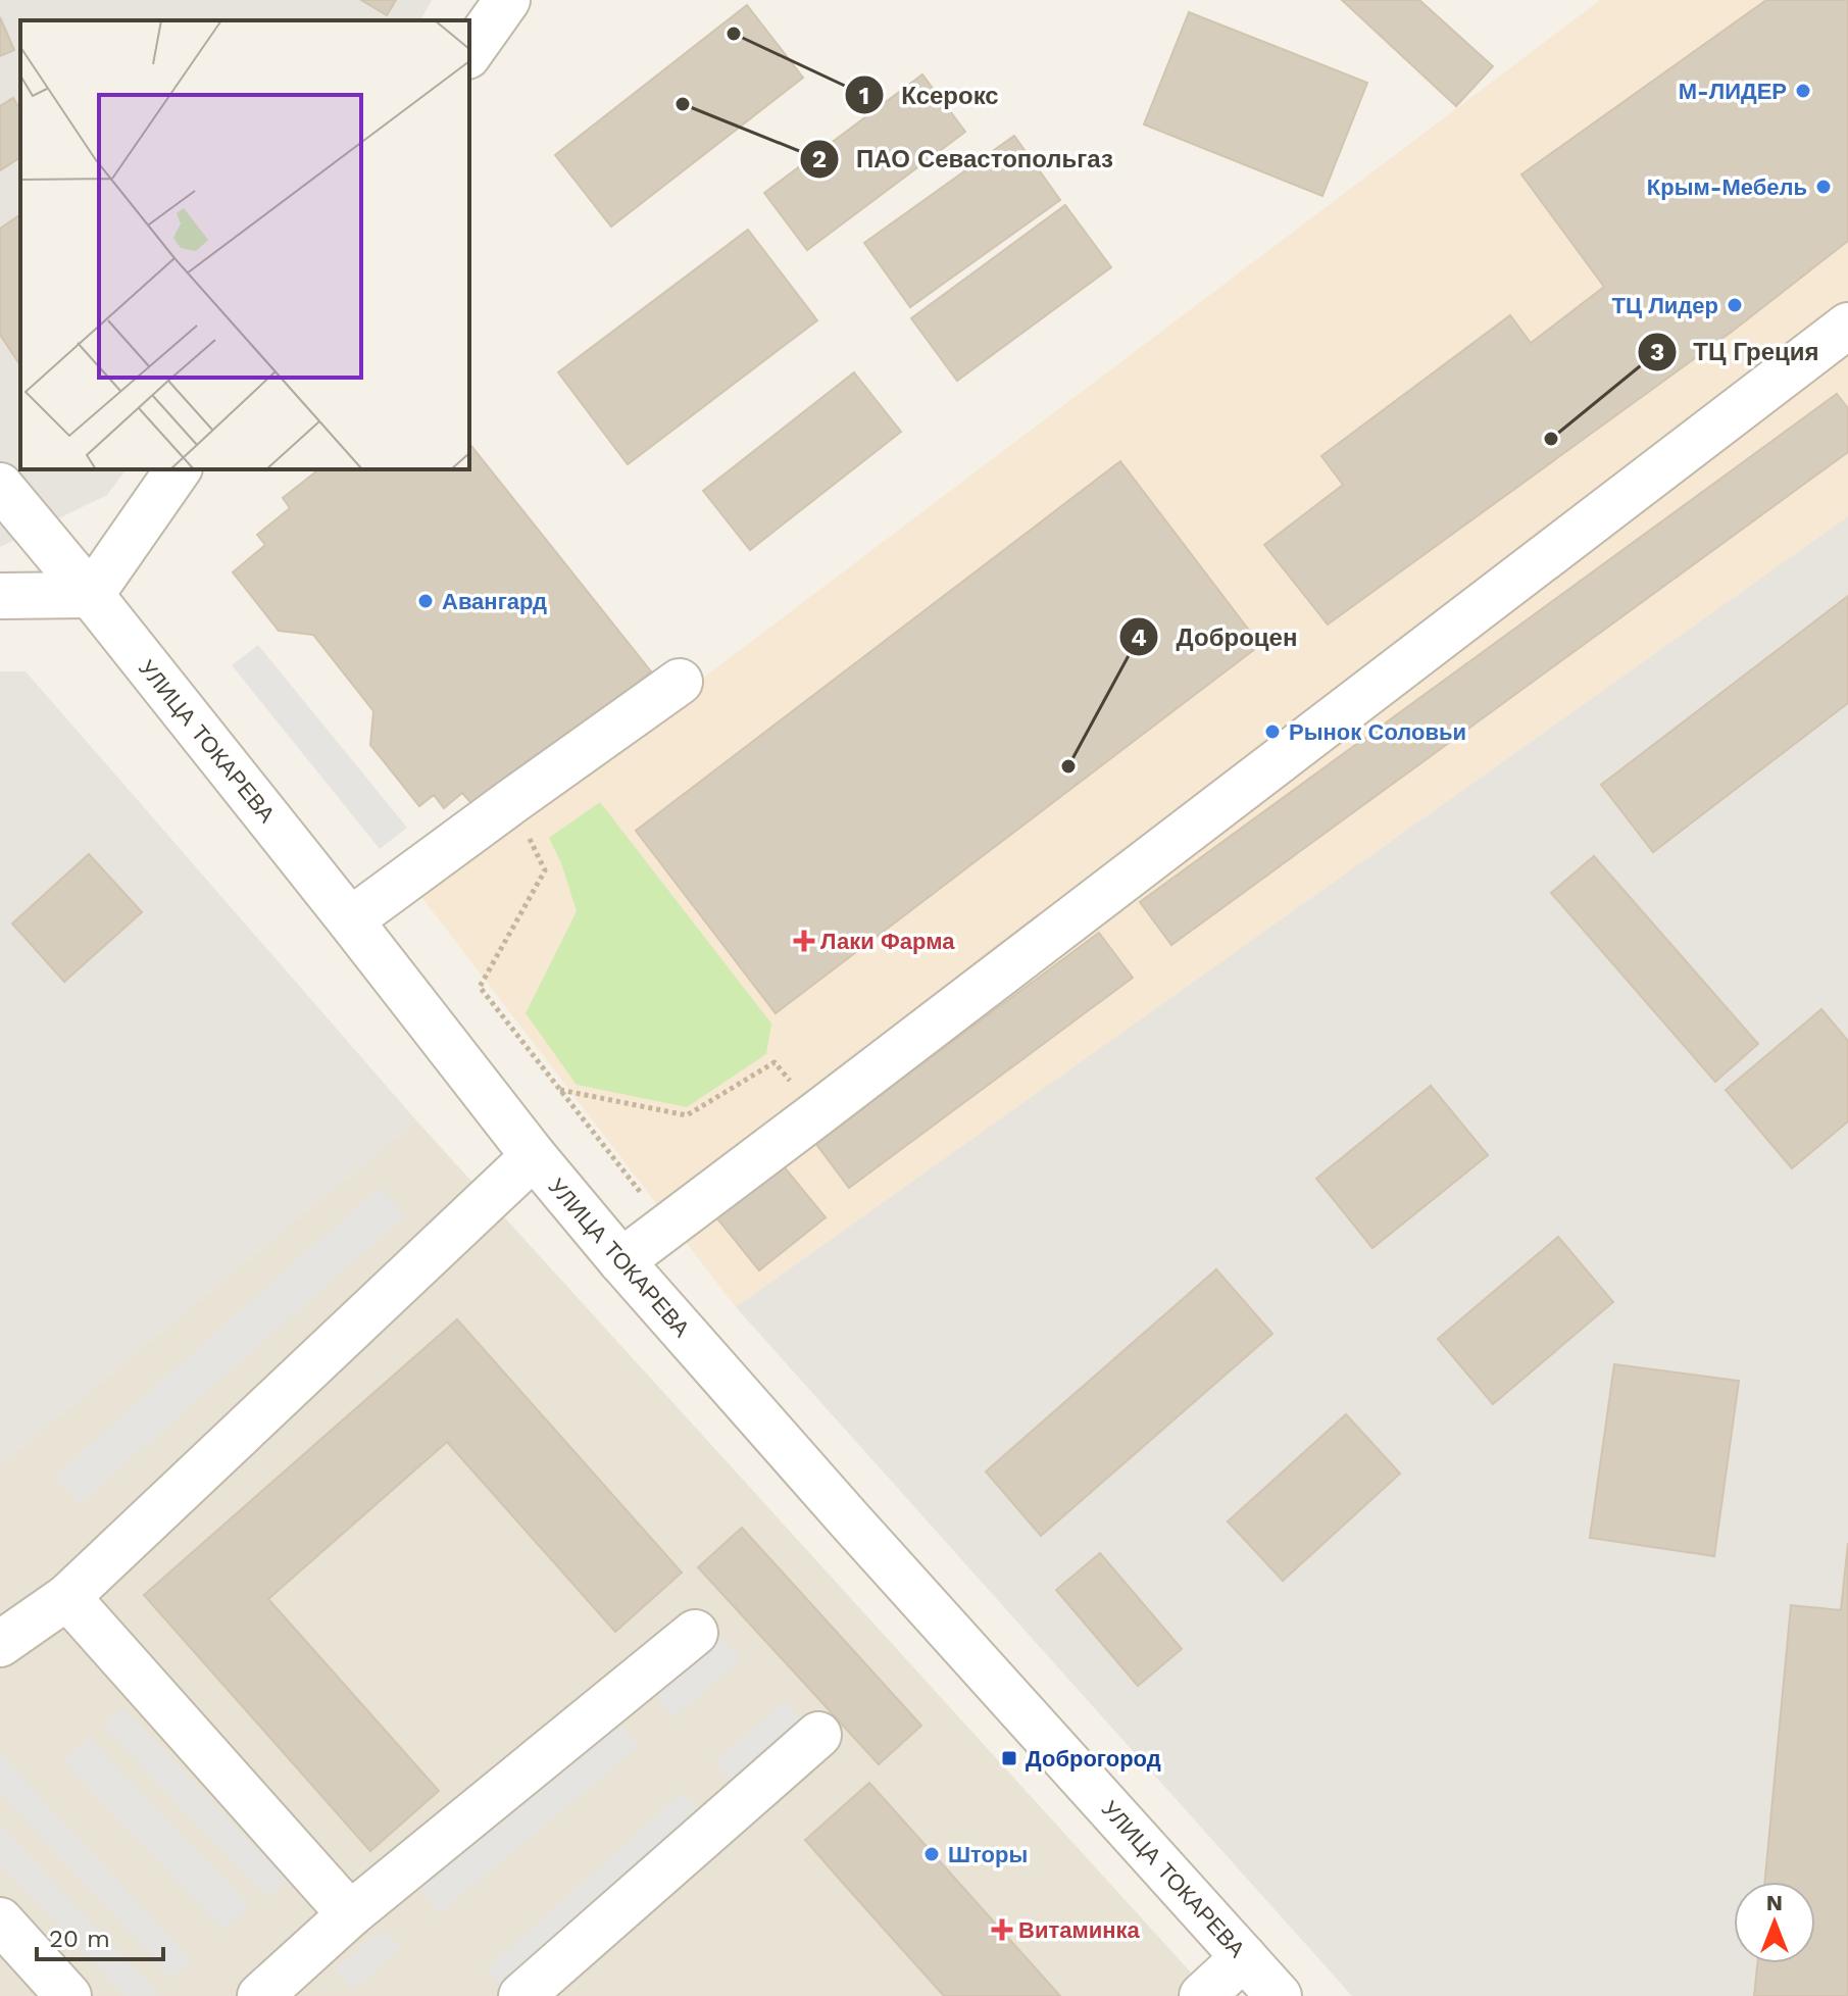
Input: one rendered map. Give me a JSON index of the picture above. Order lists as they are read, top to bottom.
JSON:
{
  "streets": {
    "street": ["УЛИЦА ТОКАРЕВА"]
  },
  "places": {
    "other": [
      "Ксерокс",
      "М-ЛИДЕР",
      "ПАО Севастопольгаз",
      "Крым-Мебель",
      "ТЦ Лидер",
      "ТЦ Греция",
      "Авангард",
      "Рынок Соловьи",
      "Доброцен",
      "Шторы"
    ],
    "health": ["Лаки Фарма", "Витаминка"],
    "transit": ["Доброгород"]
  },
  "scale_bar": "20 m",
  "north": "top"
}
